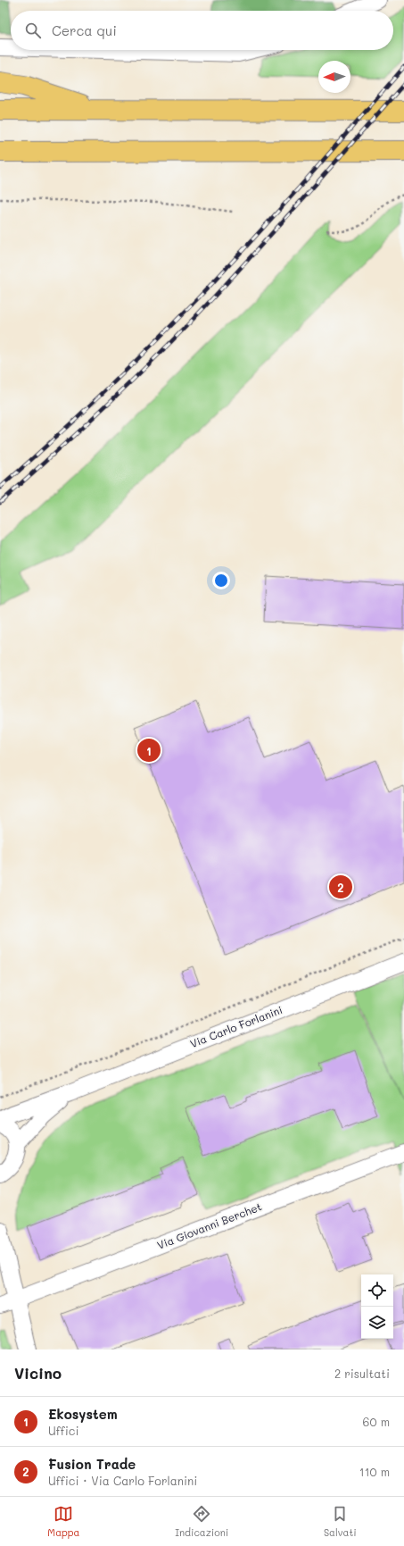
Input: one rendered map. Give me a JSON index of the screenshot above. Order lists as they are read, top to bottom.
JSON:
{
  "streets": {
    "street": ["Via Carlo Forlanini", "Via Giovanni Berchet"]
  },
  "north": "left",
  "page": {
    "search": "Cerca qui",
    "pins": ["1", "2"],
    "heading": ["Vicino", "2 risultati"],
    "list": [
      {
        "mark": "1",
        "name": "Ekosystem",
        "note": "Uffici",
        "value": "60 m"
      },
      {
        "mark": "2",
        "name": "Fusion Trade",
        "note": "Uffici · Via Carlo Forlanini",
        "value": "110 m"
      }
    ],
    "nav": ["Mappa", "Indicazioni", "Salvati"]
  }
}
